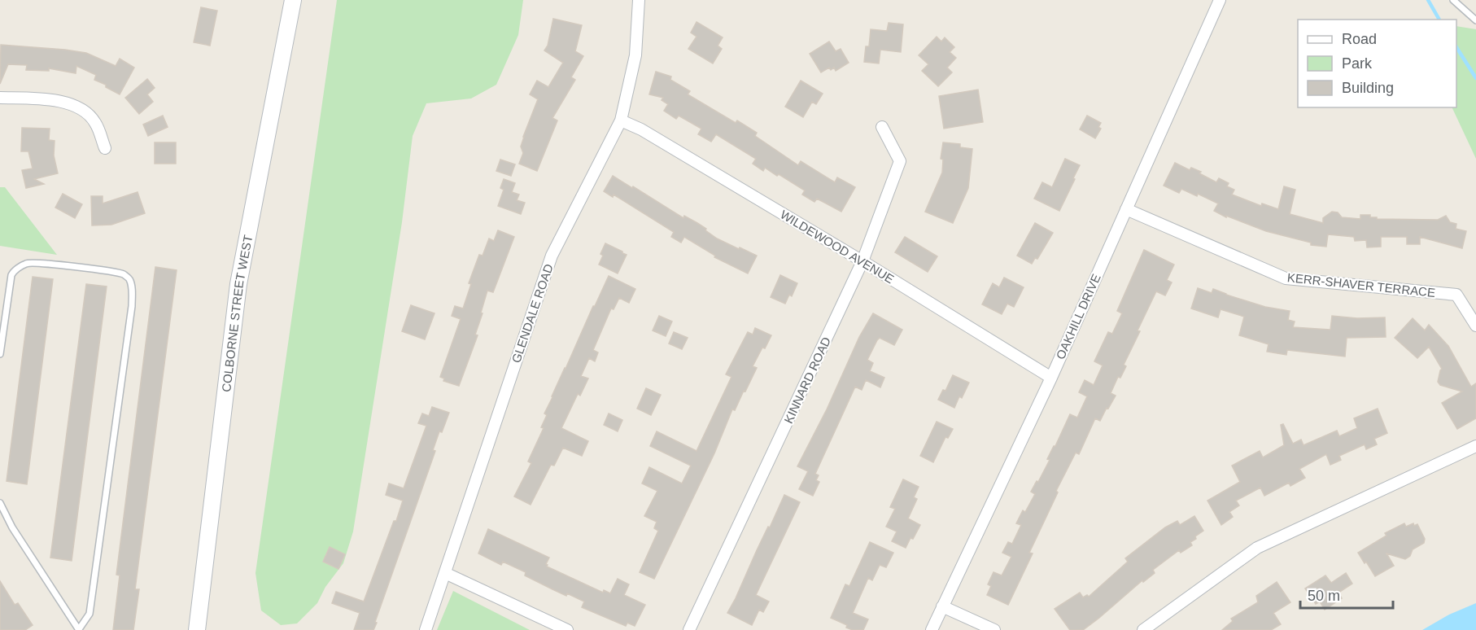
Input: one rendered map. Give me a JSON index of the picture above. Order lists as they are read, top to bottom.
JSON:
{
  "streets": {
    "main road": ["COLBORNE STREET WEST"],
    "street": [
      "WILDEWOOD AVENUE",
      "KERR-SHAVER TERRACE",
      "GLENDALE ROAD",
      "OAKHILL DRIVE",
      "KINNARD ROAD"
    ]
  },
  "crossings": [
    ["WILDEWOOD AVENUE", "GLENDALE ROAD"],
    ["WILDEWOOD AVENUE", "OAKHILL DRIVE"],
    ["WILDEWOOD AVENUE", "KINNARD ROAD"],
    ["KERR-SHAVER TERRACE", "OAKHILL DRIVE"]
  ],
  "legend": ["Road", "Park", "Building"],
  "scale_bar": "50 m"
}
